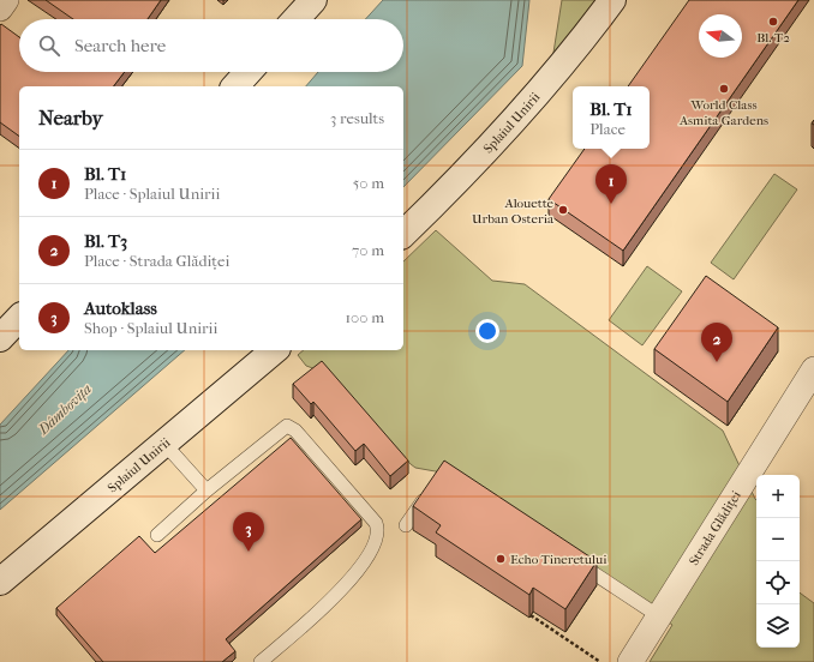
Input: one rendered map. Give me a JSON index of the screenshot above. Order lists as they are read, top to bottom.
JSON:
{
  "streets": {
    "main road": ["Splaiul Unirii"],
    "street": ["Strada Glădiței"]
  },
  "water": ["Dâmbovița"],
  "places": [
    "Bl. T2",
    "World Class Asmita Gardens",
    "Alouette Urban Osteria",
    "Echo Tineretului"
  ],
  "north": "left",
  "page": {
    "search": "Search here",
    "popup": ["Bl. T1", "Place"],
    "heading": ["Nearby", "3 results"],
    "list": [
      {
        "mark": "1",
        "name": "Bl. T1",
        "note": "Place · Splaiul Unirii",
        "value": "50 m"
      },
      {
        "mark": "2",
        "name": "Bl. T3",
        "note": "Place · Strada Glădiței",
        "value": "70 m"
      },
      {
        "mark": "3",
        "name": "Autoklass",
        "note": "Shop · Splaiul Unirii",
        "value": "100 m"
      }
    ],
    "pins": ["1", "2", "3"],
    "map_buttons": ["+", "−"]
  }
}
